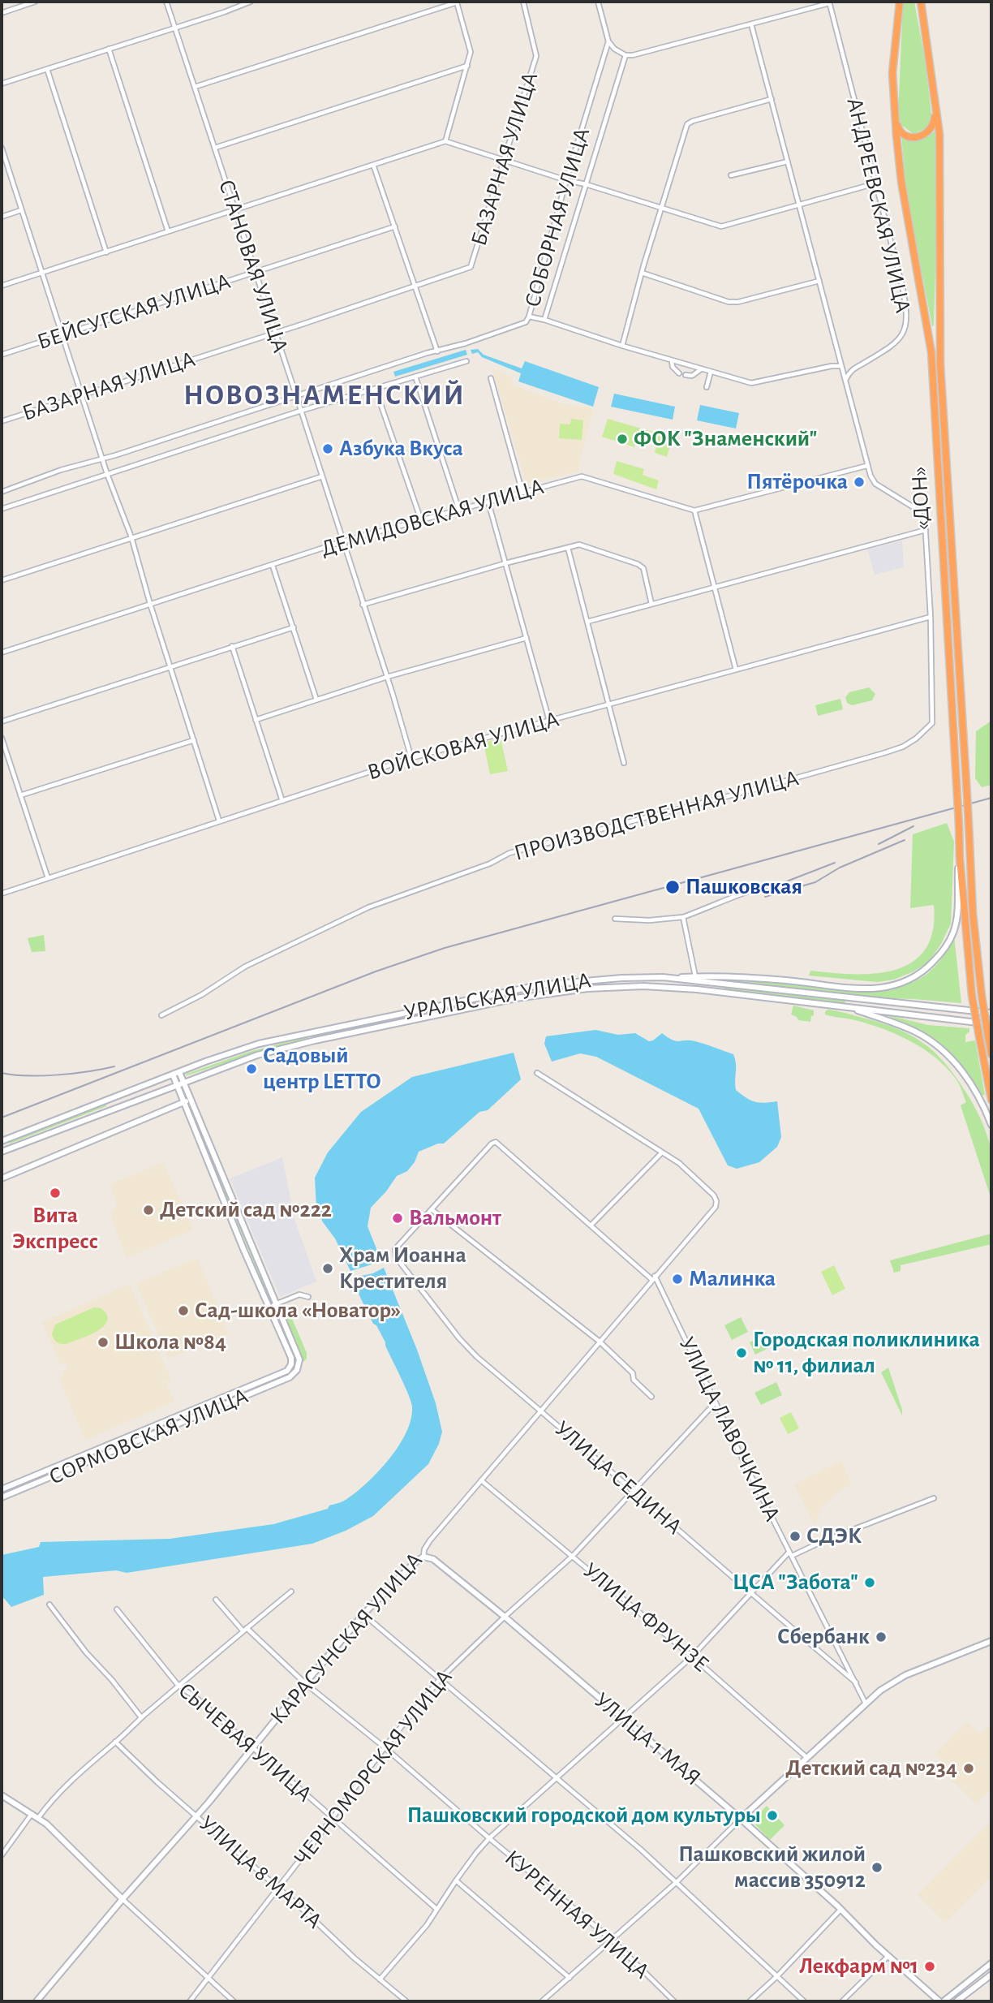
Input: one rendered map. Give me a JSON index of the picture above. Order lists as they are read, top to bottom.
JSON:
{
  "streets": {
    "highway": ["«ДОН»"],
    "main road": [
      "УРАЛЬСКАЯ УЛИЦА",
      "СОРМОВСКАЯ УЛИЦА",
      "КАРАСУНСКАЯ УЛИЦА",
      "УЛИЦА 1 МАЯ"
    ],
    "street": [
      "БАЗАРНАЯ УЛИЦА",
      "АНДРЕЕВСКАЯ УЛИЦА",
      "СОБОРНАЯ УЛИЦА",
      "СТАНОВАЯ УЛИЦА",
      "БЕЙСУГСКАЯ УЛИЦА",
      "ДЕМИДОВСКАЯ УЛИЦА",
      "ВОЙСКОВАЯ УЛИЦА",
      "ПРОИЗВОДСТВЕННАЯ УЛИЦА",
      "УЛИЦА ЛАВОЧКИНА",
      "УЛИЦА СЕДИНА",
      "УЛИЦА ФРУНЗЕ",
      "СЫЧЕВАЯ УЛИЦА",
      "ЧЕРНОМОРСКАЯ УЛИЦА",
      "УЛИЦА 8 МАРТА",
      "КУРЕННАЯ УЛИЦА"
    ]
  },
  "crossings": [
    ["БАЗАРНАЯ УЛИЦА", "СТАНОВАЯ УЛИЦА"],
    ["СОБОРНАЯ УЛИЦА", "СТАНОВАЯ УЛИЦА"],
    ["СТАНОВАЯ УЛИЦА", "БЕЙСУГСКАЯ УЛИЦА"],
    ["СТАНОВАЯ УЛИЦА", "ДЕМИДОВСКАЯ УЛИЦА"],
    ["СТАНОВАЯ УЛИЦА", "ВОЙСКОВАЯ УЛИЦА"],
    ["ВОЙСКОВАЯ УЛИЦА", "ПРОИЗВОДСТВЕННАЯ УЛИЦА"],
    ["УЛИЦА ЛАВОЧКИНА", "УЛИЦА СЕДИНА"],
    ["УЛИЦА ЛАВОЧКИНА", "КАРАСУНСКАЯ УЛИЦА"],
    ["УЛИЦА ЛАВОЧКИНА", "ЧЕРНОМОРСКАЯ УЛИЦА"],
    ["УЛИЦА СЕДИНА", "КАРАСУНСКАЯ УЛИЦА"],
    ["УЛИЦА СЕДИНА", "ЧЕРНОМОРСКАЯ УЛИЦА"],
    ["УЛИЦА ФРУНЗЕ", "КАРАСУНСКАЯ УЛИЦА"],
    ["УЛИЦА ФРУНЗЕ", "ЧЕРНОМОРСКАЯ УЛИЦА"],
    ["КАРАСУНСКАЯ УЛИЦА", "УЛИЦА 1 МАЯ"],
    ["КАРАСУНСКАЯ УЛИЦА", "СЫЧЕВАЯ УЛИЦА"],
    ["КАРАСУНСКАЯ УЛИЦА", "УЛИЦА 8 МАРТА"],
    ["КАРАСУНСКАЯ УЛИЦА", "КУРЕННАЯ УЛИЦА"],
    ["УЛИЦА 1 МАЯ", "ЧЕРНОМОРСКАЯ УЛИЦА"],
    ["СЫЧЕВАЯ УЛИЦА", "ЧЕРНОМОРСКАЯ УЛИЦА"],
    ["ЧЕРНОМОРСКАЯ УЛИЦА", "УЛИЦА 8 МАРТА"],
    ["ЧЕРНОМОРСКАЯ УЛИЦА", "КУРЕННАЯ УЛИЦА"]
  ],
  "districts": ["НОВОЗНАМЕНСКИЙ"],
  "places": [
    "ФОК \"Знаменский\"",
    "Азбука Вкуса",
    "Пятёрочка",
    "Пашковская",
    "Садовый центр LETTO",
    "Вита Экспресс",
    "Детский сад №222",
    "Вальмонт",
    "Храм Иоанна Крестителя",
    "Малинка",
    "Сад-школа «Новатор»",
    "Школа №84",
    "Городская поликлиника № 11, филиал",
    "СДЭК",
    "ЦСА \"Забота\"",
    "Сбербанк",
    "Детский сад №234",
    "Пашковский городской дом культуры",
    "Пашковский жилой массив 350912",
    "Лекфарм №1"
  ]
}
